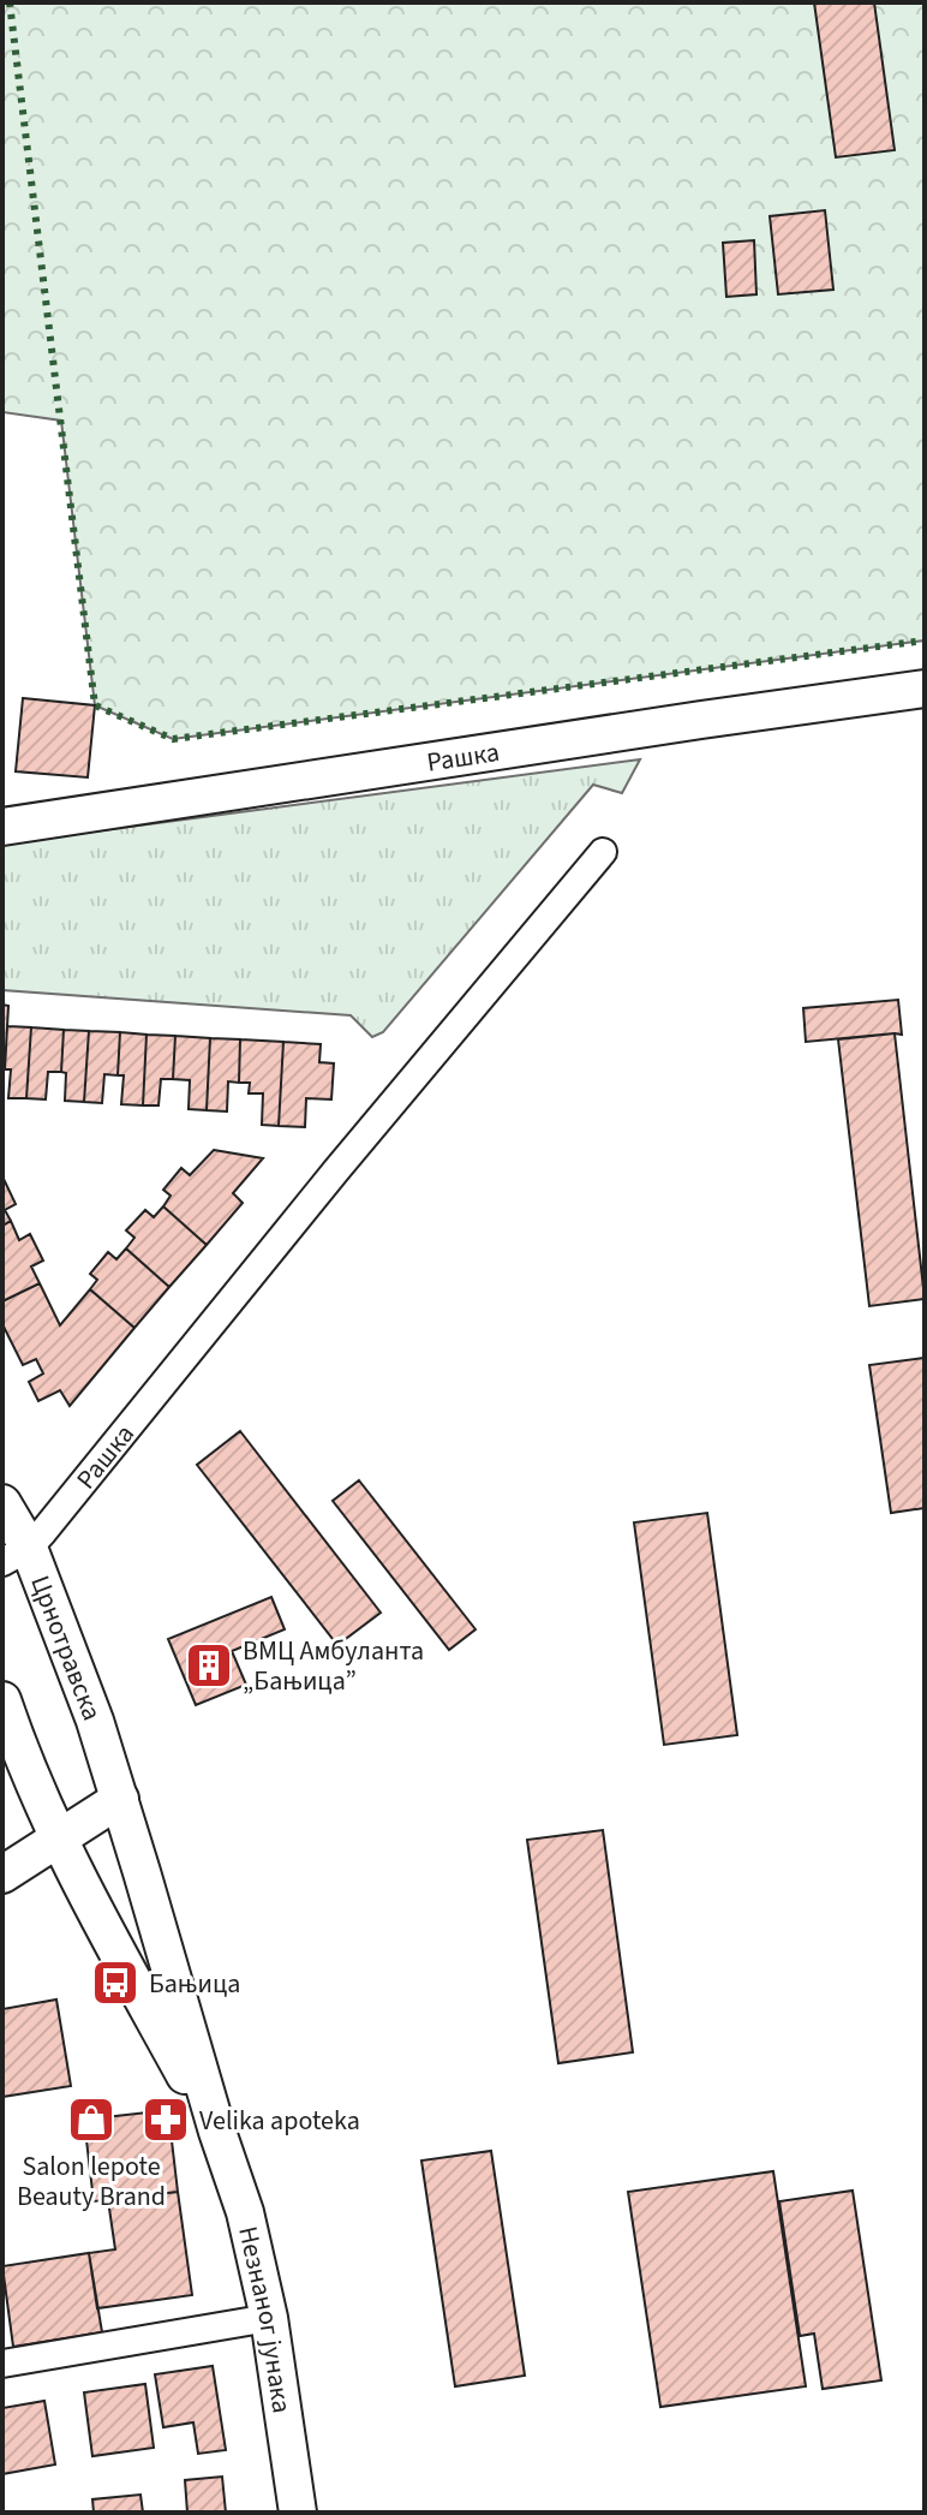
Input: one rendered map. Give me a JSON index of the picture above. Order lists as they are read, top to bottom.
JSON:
{
  "streets": {
    "main road": ["Рашка", "Црнотравска", "Незнаног јунака"]
  },
  "crossings": [
    ["Рашка", "Црнотравска"],
    ["Црнотравска", "Незнаног јунака"]
  ],
  "places": {
    "building": ["ВМЦ Амбуланта „Бањица”"],
    "bus stop": ["Бањица"],
    "shop": ["Salon lepote Beauty Brand"],
    "pharmacy": ["Velika apoteka"]
  }
}
